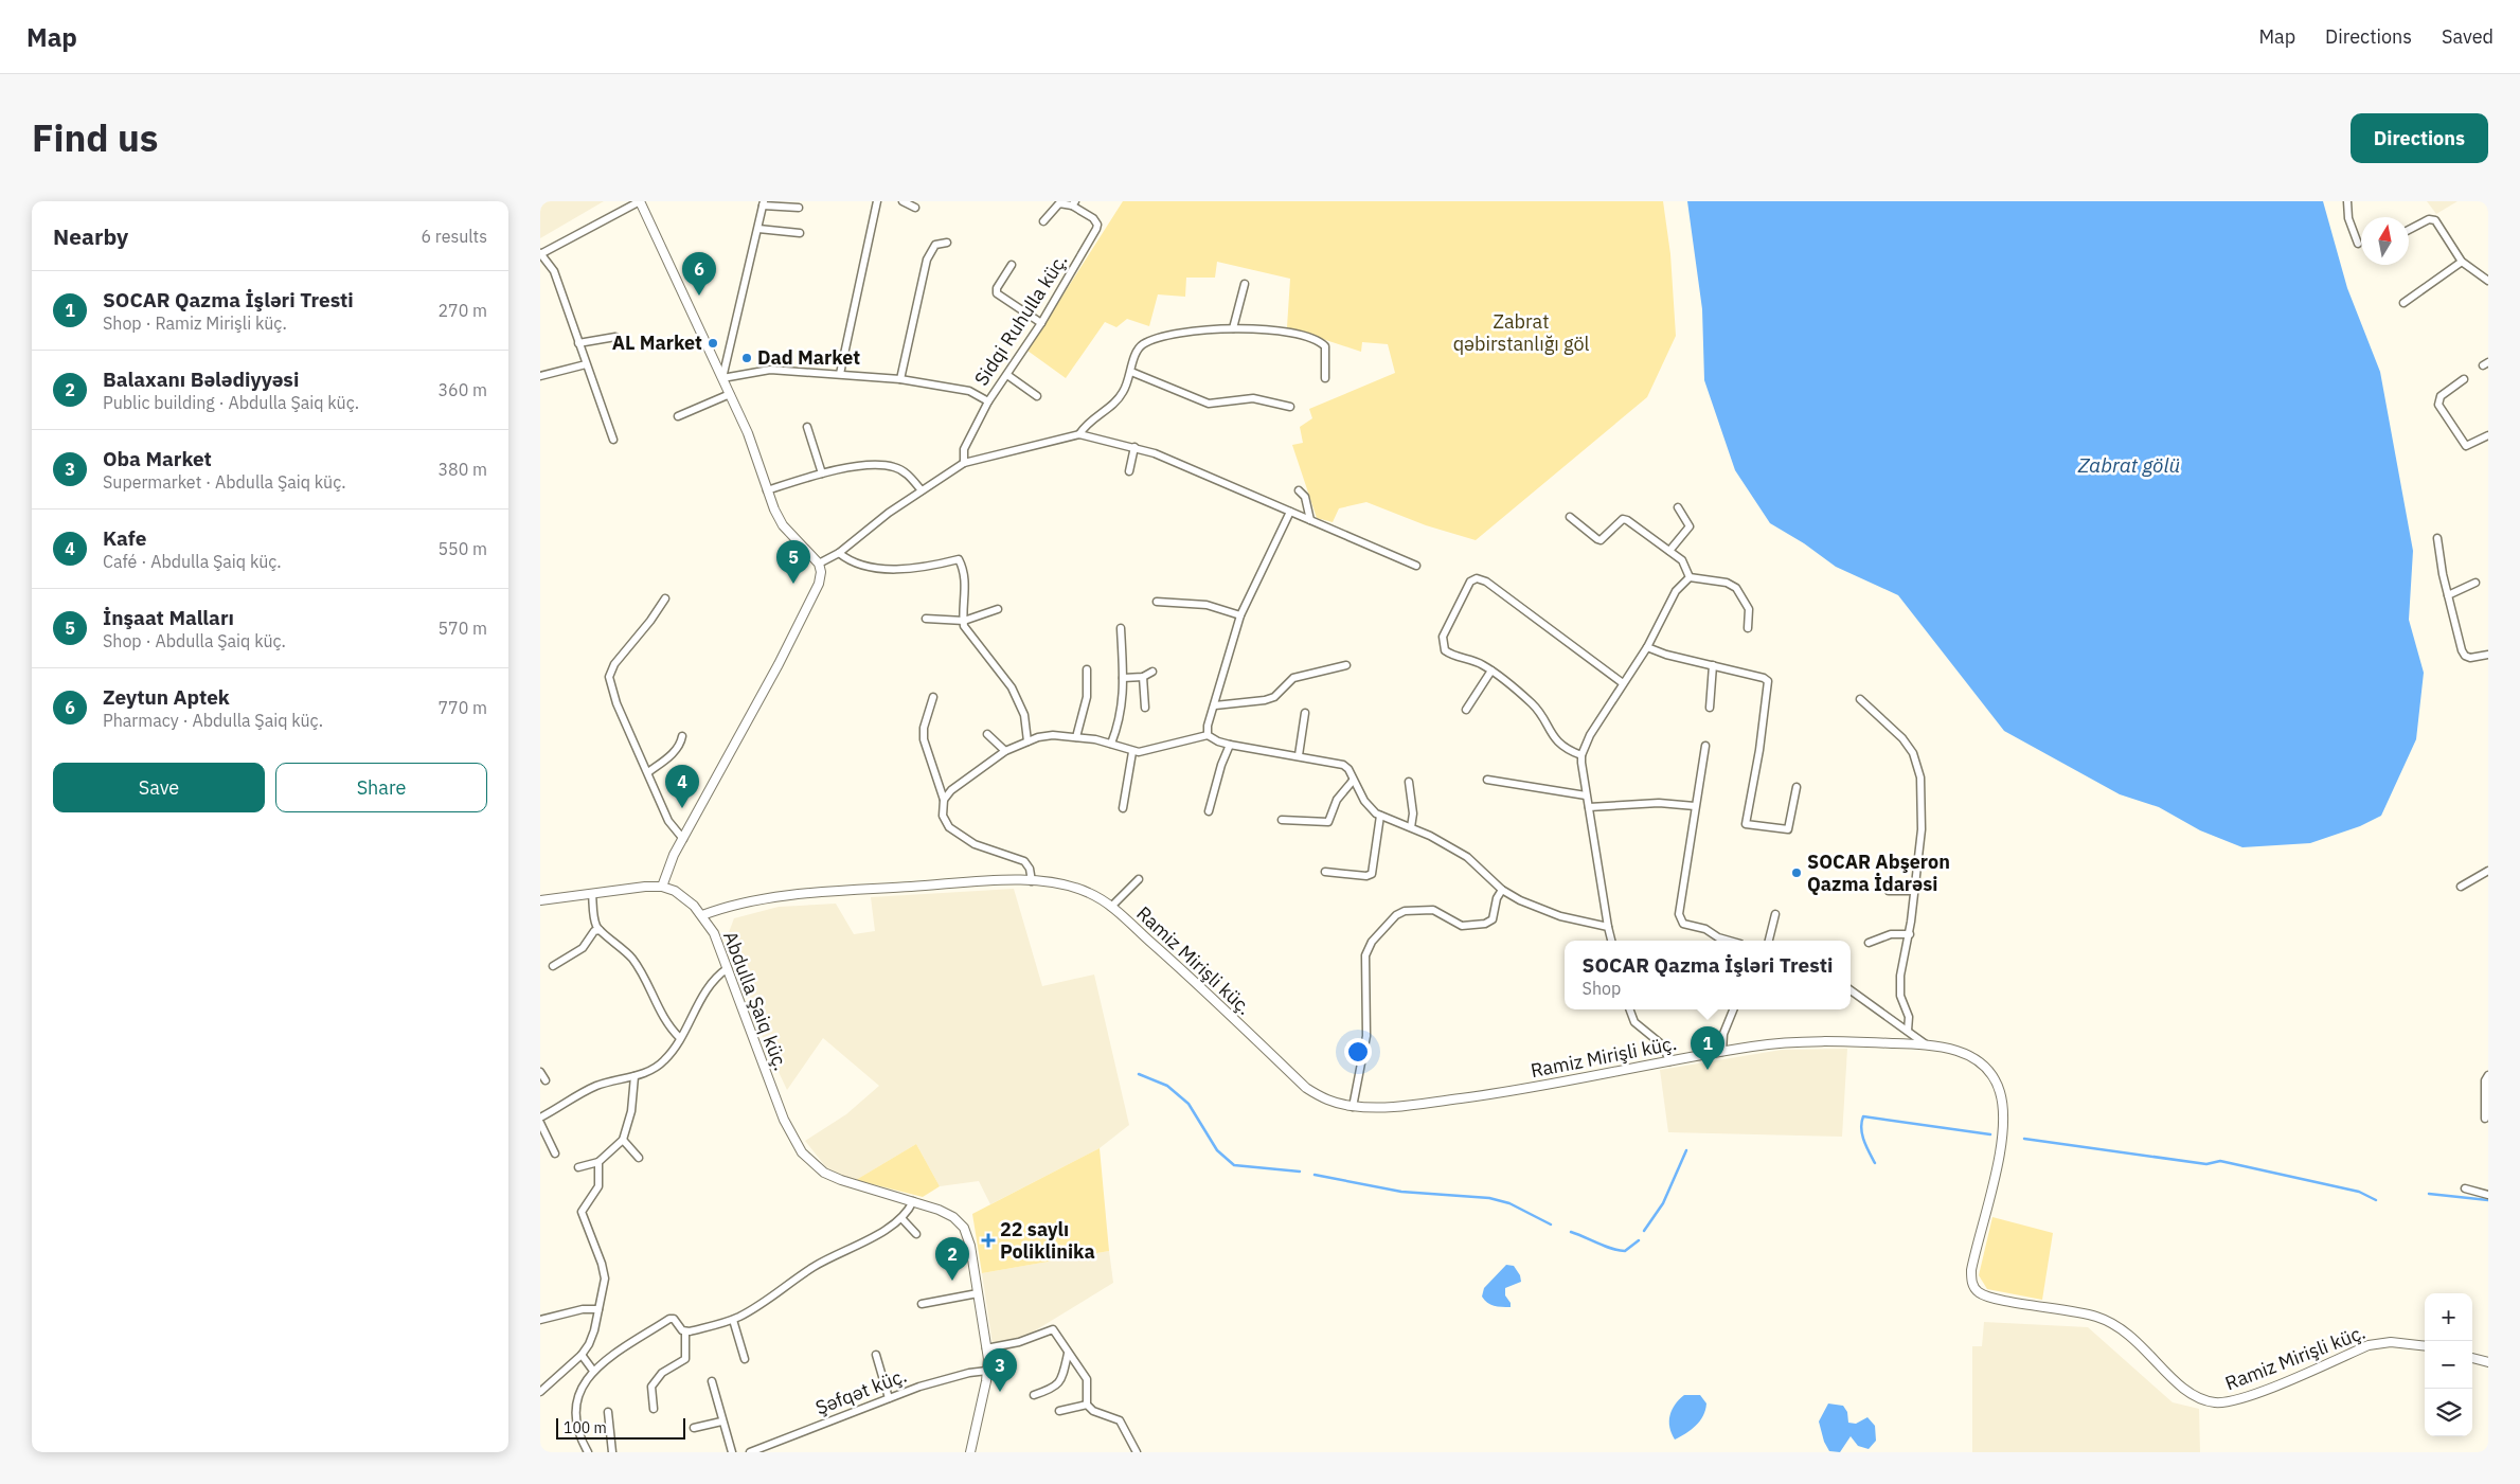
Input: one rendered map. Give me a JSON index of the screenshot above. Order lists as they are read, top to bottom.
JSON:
{
  "streets": {
    "street": [
      "Sidqi Ruhulla küç.",
      "Ramiz Mirişli küç.",
      "Abdulla Şaiq küç.",
      "Şəfqət küç."
    ]
  },
  "crossings": [
    ["Ramiz Mirişli küç.", "Abdulla Şaiq küç."],
    ["Abdulla Şaiq küç.", "Şəfqət küç."]
  ],
  "water": ["Zabrat gölü"],
  "parks": ["Zabrat qəbirstanlığı göl"],
  "places": {
    "other": ["AL Market", "Dad Market", "SOCAR Abşeron Qazma İdarəsi"],
    "health": ["22 saylı Poliklinika"]
  },
  "scale_bar": "100 m",
  "north": "top",
  "page": {
    "header": "Map",
    "nav": ["Map", "Directions", "Saved"],
    "title": "Find us",
    "buttons": [
      "Directions",
      ["Save", "Share"]
    ],
    "heading": ["Nearby", "6 results"],
    "pins": [
      "6",
      "5",
      "4",
      "1",
      "2",
      "3"
    ],
    "list": [
      {
        "mark": "1",
        "name": "SOCAR Qazma İşləri Tresti",
        "note": "Shop · Ramiz Mirişli küç.",
        "value": "270 m"
      },
      {
        "mark": "2",
        "name": "Balaxanı Bələdiyyəsi",
        "note": "Public building · Abdulla Şaiq küç.",
        "value": "360 m"
      },
      {
        "mark": "3",
        "name": "Oba Market",
        "note": "Supermarket · Abdulla Şaiq küç.",
        "value": "380 m"
      },
      {
        "mark": "4",
        "name": "Kafe",
        "note": "Café · Abdulla Şaiq küç.",
        "value": "550 m"
      },
      {
        "mark": "5",
        "name": "İnşaat Malları",
        "note": "Shop · Abdulla Şaiq küç.",
        "value": "570 m"
      },
      {
        "mark": "6",
        "name": "Zeytun Aptek",
        "note": "Pharmacy · Abdulla Şaiq küç.",
        "value": "770 m"
      }
    ],
    "popup": ["SOCAR Qazma İşləri Tresti", "Shop"],
    "map_buttons": ["+", "−"],
    "scale": "100 m"
  }
}
